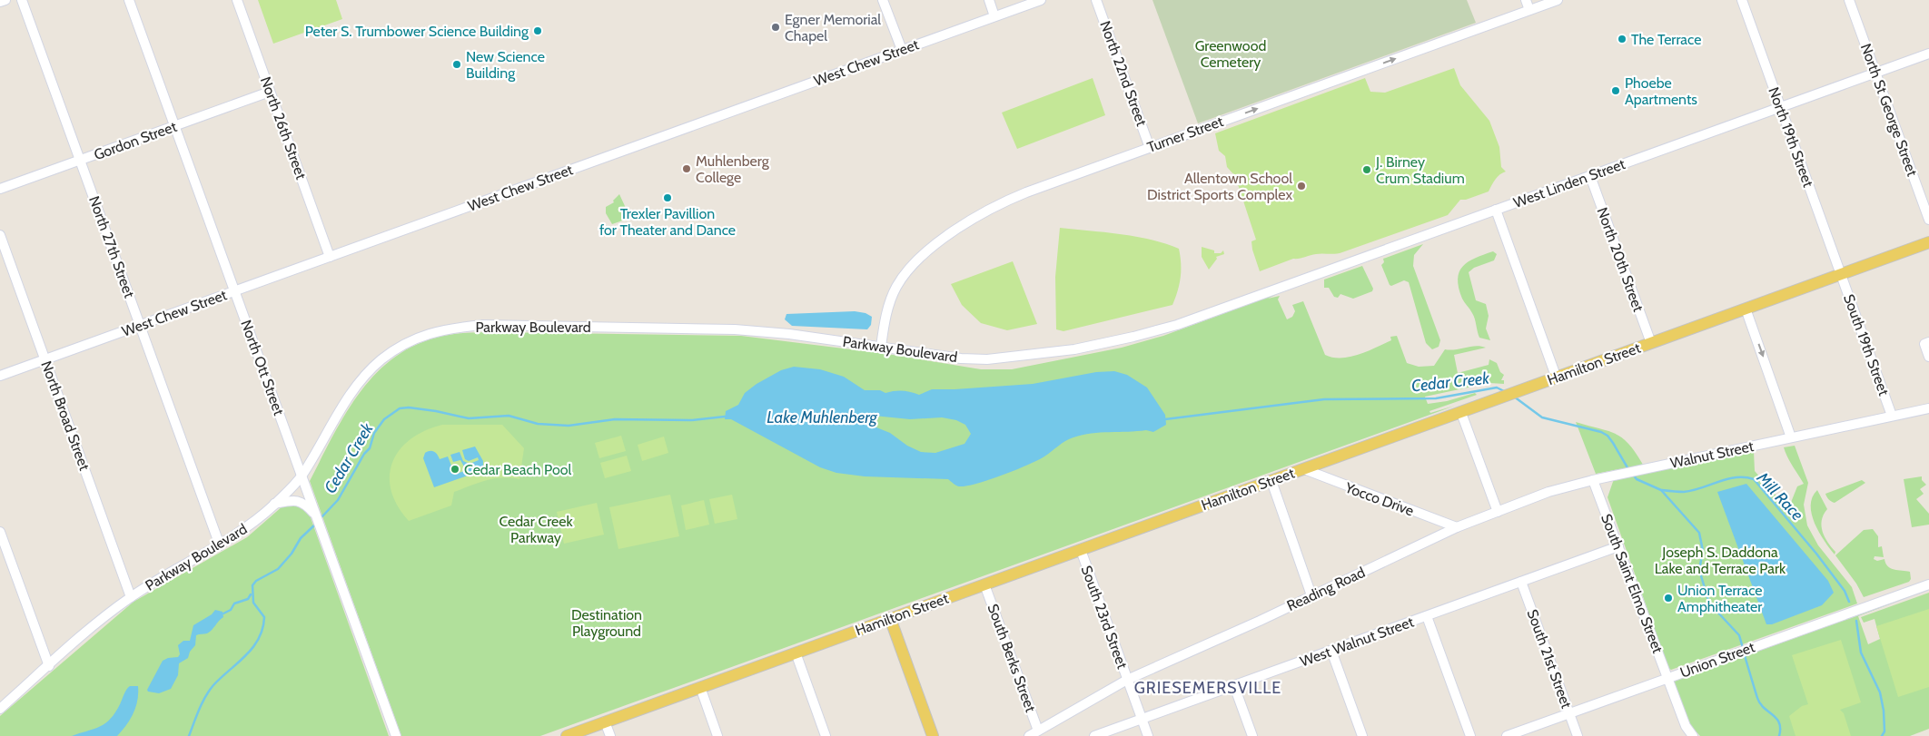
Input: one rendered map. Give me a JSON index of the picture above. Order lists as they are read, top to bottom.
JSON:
{
  "streets": {
    "main road": ["Hamilton Street"],
    "street": [
      "West Chew Street",
      "North 22nd Street",
      "North St George Street",
      "North 26th Street",
      "Turner Street",
      "North 19th Street",
      "Gordon Street",
      "West Linden Street",
      "North 27th Street",
      "North 20th Street",
      "Parkway Boulevard",
      "South 19th Street",
      "North Ott Street",
      "North Broad Street",
      "Walnut Street",
      "Yocco Drive",
      "South Saint Elmo Street",
      "Reading Road",
      "South 23rd Street",
      "West Walnut Street",
      "South Berks Street",
      "South 21st Street",
      "Union Street"
    ]
  },
  "crossings": [
    ["West Chew Street", "North 26th Street"],
    ["West Chew Street", "North 27th Street"],
    ["West Chew Street", "North Ott Street"],
    ["West Chew Street", "North Broad Street"],
    ["North 22nd Street", "Turner Street"],
    ["North St George Street", "West Linden Street"],
    ["North 26th Street", "Gordon Street"],
    ["Turner Street", "Parkway Boulevard"],
    ["North 19th Street", "West Linden Street"],
    ["North 19th Street", "South 19th Street"],
    ["North 19th Street", "Hamilton Street"],
    ["Gordon Street", "North 27th Street"],
    ["Gordon Street", "North Ott Street"],
    ["West Linden Street", "North 20th Street"],
    ["West Linden Street", "Parkway Boulevard"],
    ["North 27th Street", "Parkway Boulevard"],
    ["North 20th Street", "Hamilton Street"],
    ["Parkway Boulevard", "North Ott Street"],
    ["Parkway Boulevard", "North Broad Street"],
    ["South 19th Street", "Hamilton Street"],
    ["Hamilton Street", "Yocco Drive"],
    ["Hamilton Street", "South 23rd Street"],
    ["Hamilton Street", "South Berks Street"],
    ["Walnut Street", "Reading Road"],
    ["Yocco Drive", "Reading Road"],
    ["South Saint Elmo Street", "Reading Road"],
    ["South Saint Elmo Street", "West Walnut Street"],
    ["South Saint Elmo Street", "Union Street"],
    ["Reading Road", "South 23rd Street"],
    ["Reading Road", "South Berks Street"],
    ["South 23rd Street", "West Walnut Street"],
    ["West Walnut Street", "South 21st Street"],
    ["South 21st Street", "Union Street"]
  ],
  "one_way": ["Turner Street"],
  "districts": ["GRIESEMERSVILLE"],
  "water": ["Cedar Creek", "Lake Muhlenberg", "Mill Race"],
  "parks": [
    "Greenwood Cemetery",
    "Cedar Creek Parkway",
    "Joseph S. Daddona Lake and Terrace Park",
    "Destination Playground"
  ],
  "places": [
    "Egner Memorial Chapel",
    "Peter S. Trumbower Science Building",
    "The Terrace",
    "New Science Building",
    "Phoebe Apartments",
    "Muhlenberg College",
    "J. Birney Crum Stadium",
    "Allentown School District Sports Complex",
    "Trexler Pavillion for Theater and Dance",
    "Cedar Beach Pool",
    "Union Terrace Amphitheater"
  ]
}
